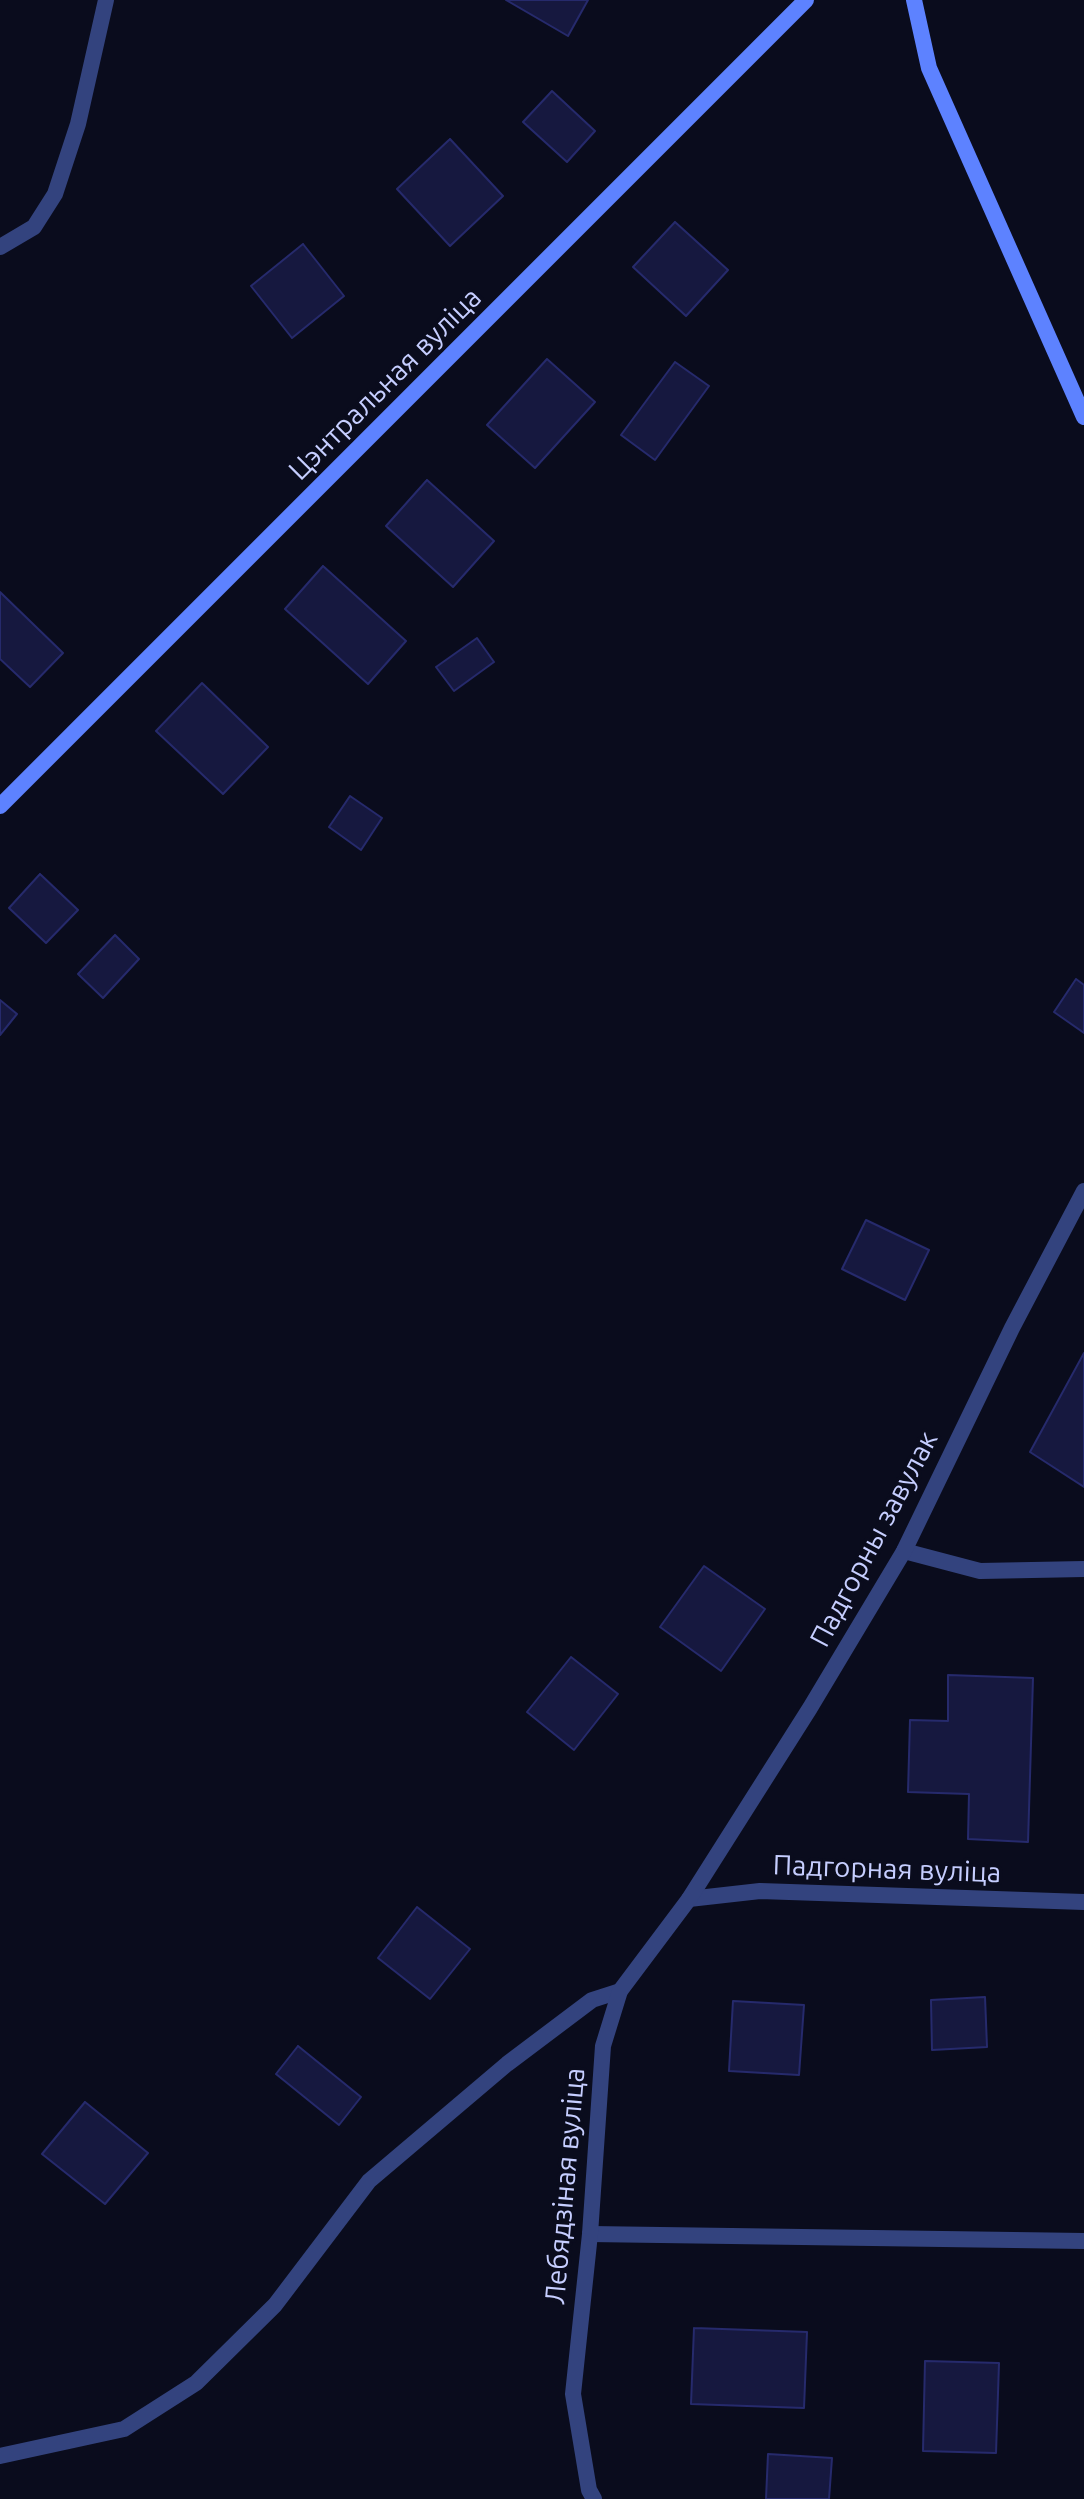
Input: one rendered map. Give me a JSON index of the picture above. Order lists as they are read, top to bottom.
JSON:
{
  "streets": {
    "street": [
      "Цэнтральная вуліца",
      "Падгорны завулак",
      "Падгорная вуліца",
      "Лебядзіная вуліца"
    ]
  },
  "crossings": [
    ["Падгорны завулак", "Падгорная вуліца"],
    ["Падгорны завулак", "Лебядзіная вуліца"],
    ["Падгорная вуліца", "Лебядзіная вуліца"]
  ]
}
